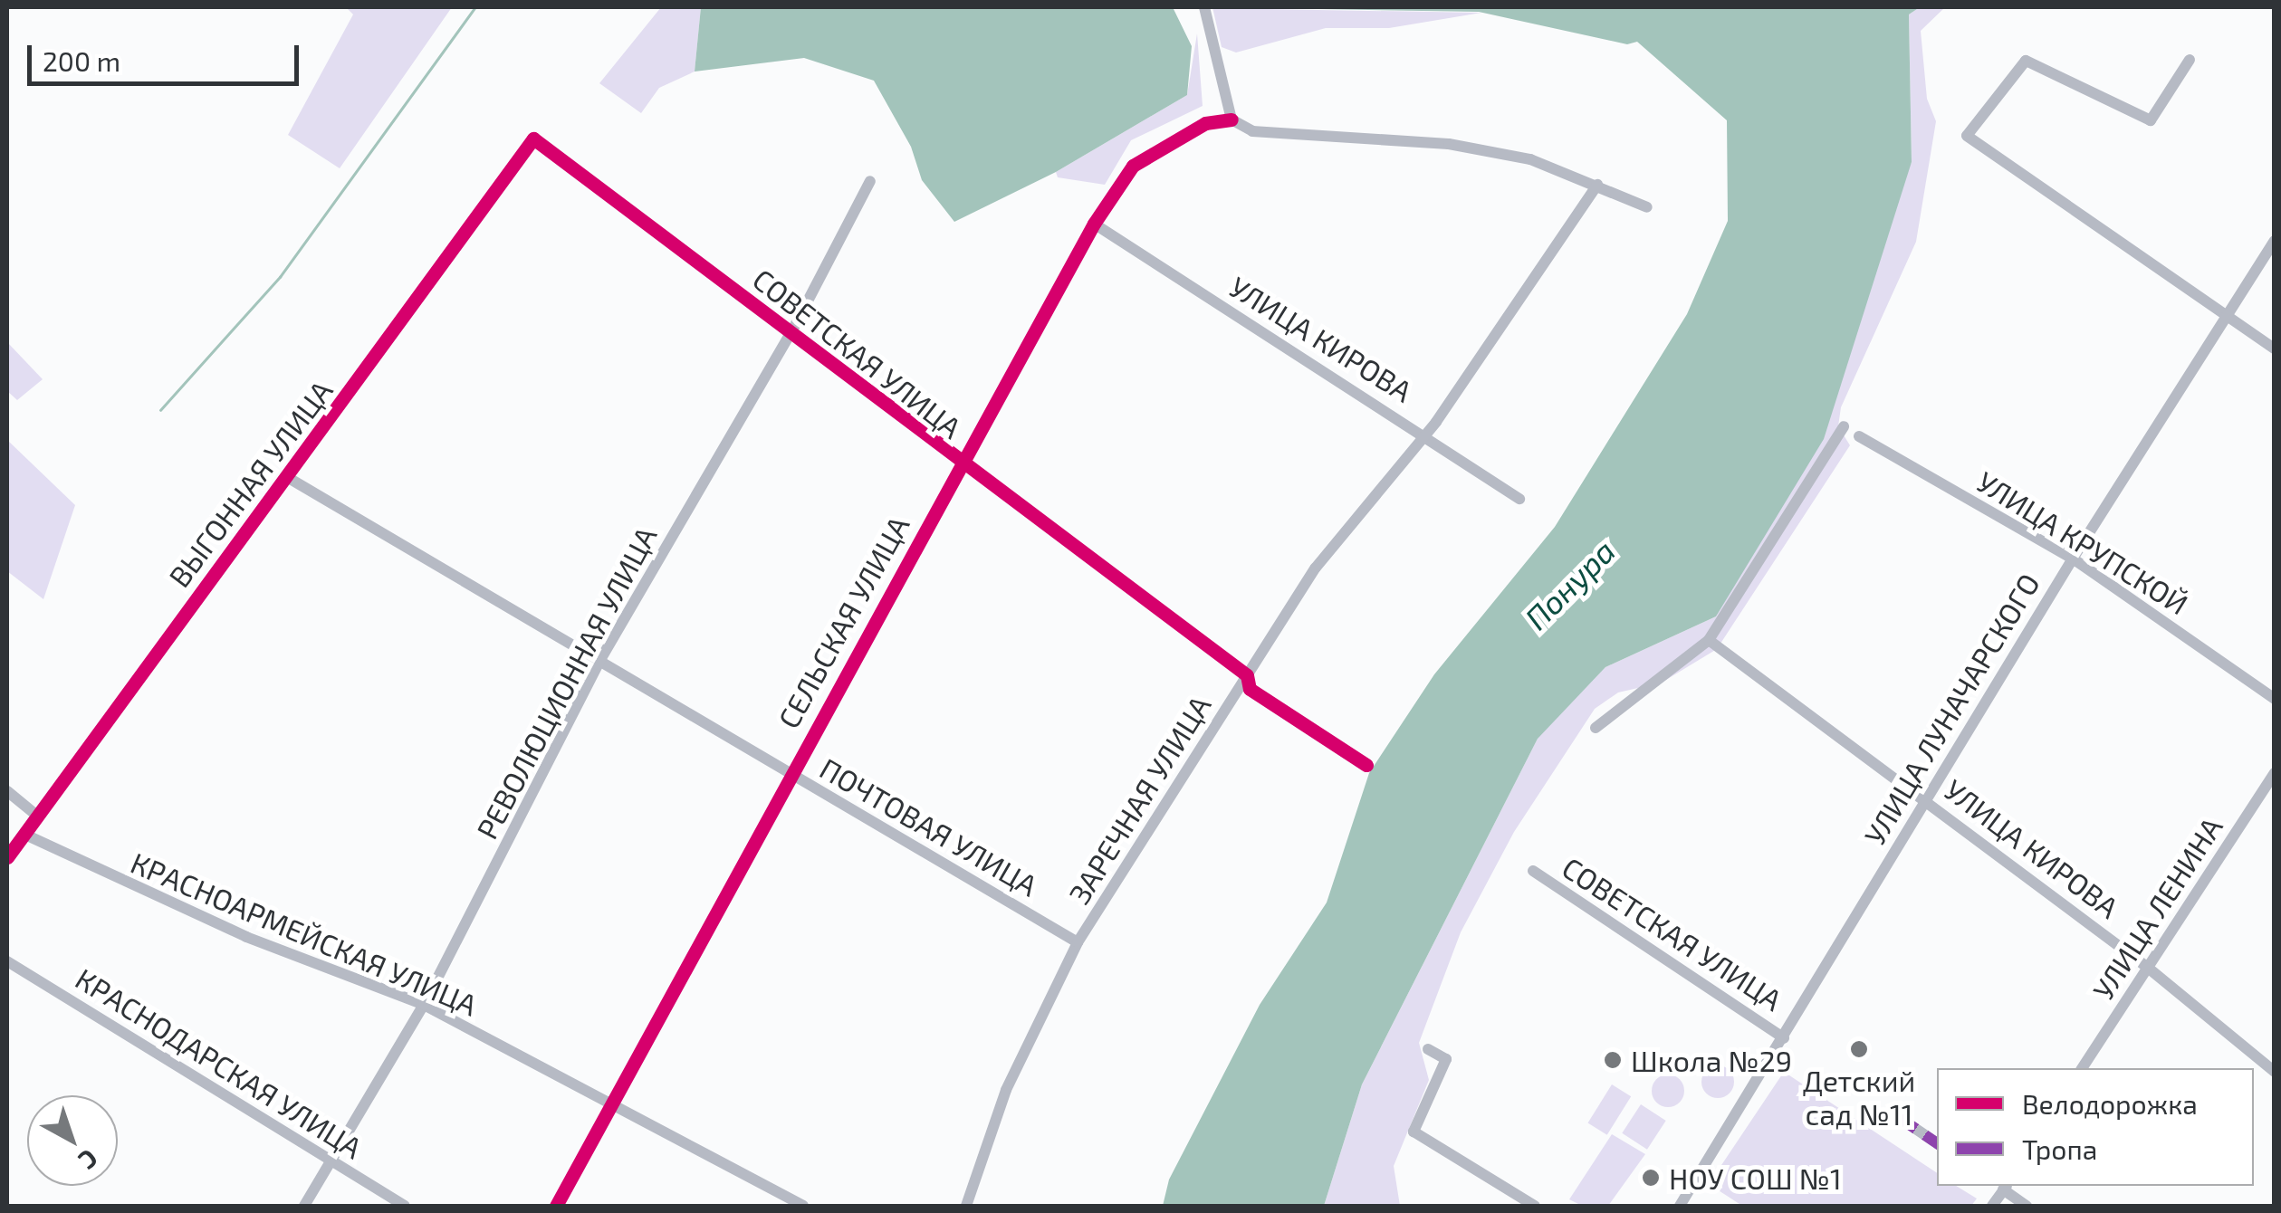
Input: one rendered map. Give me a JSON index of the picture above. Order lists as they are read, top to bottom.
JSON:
{
  "streets": {
    "street": [
      "УЛИЦА КИРОВА",
      "СОВЕТСКАЯ УЛИЦА",
      "ВЫГОННАЯ УЛИЦА",
      "УЛИЦА КРУПСКОЙ",
      "СЕЛЬСКАЯ УЛИЦА",
      "РЕВОЛЮЦИОННАЯ УЛИЦА",
      "УЛИЦА ЛУНАЧАРСКОГО",
      "ЗАРЕЧНАЯ УЛИЦА",
      "ПОЧТОВАЯ УЛИЦА",
      "УЛИЦА ЛЕНИНА",
      "КРАСНОАРМЕЙСКАЯ УЛИЦА",
      "КРАСНОДАРСКАЯ УЛИЦА"
    ]
  },
  "crossings": [
    ["УЛИЦА КИРОВА", "СЕЛЬСКАЯ УЛИЦА"],
    ["УЛИЦА КИРОВА", "УЛИЦА ЛУНАЧАРСКОГО"],
    ["УЛИЦА КИРОВА", "ЗАРЕЧНАЯ УЛИЦА"],
    ["УЛИЦА КИРОВА", "УЛИЦА ЛЕНИНА"],
    ["СОВЕТСКАЯ УЛИЦА", "ВЫГОННАЯ УЛИЦА"],
    ["СОВЕТСКАЯ УЛИЦА", "СЕЛЬСКАЯ УЛИЦА"],
    ["СОВЕТСКАЯ УЛИЦА", "РЕВОЛЮЦИОННАЯ УЛИЦА"],
    ["СОВЕТСКАЯ УЛИЦА", "УЛИЦА ЛУНАЧАРСКОГО"],
    ["СОВЕТСКАЯ УЛИЦА", "ЗАРЕЧНАЯ УЛИЦА"],
    ["ВЫГОННАЯ УЛИЦА", "ПОЧТОВАЯ УЛИЦА"],
    ["ВЫГОННАЯ УЛИЦА", "КРАСНОАРМЕЙСКАЯ УЛИЦА"],
    ["УЛИЦА КРУПСКОЙ", "УЛИЦА ЛУНАЧАРСКОГО"],
    ["СЕЛЬСКАЯ УЛИЦА", "ПОЧТОВАЯ УЛИЦА"],
    ["СЕЛЬСКАЯ УЛИЦА", "КРАСНОАРМЕЙСКАЯ УЛИЦА"],
    ["РЕВОЛЮЦИОННАЯ УЛИЦА", "ПОЧТОВАЯ УЛИЦА"],
    ["РЕВОЛЮЦИОННАЯ УЛИЦА", "КРАСНОАРМЕЙСКАЯ УЛИЦА"],
    ["РЕВОЛЮЦИОННАЯ УЛИЦА", "КРАСНОДАРСКАЯ УЛИЦА"],
    ["ЗАРЕЧНАЯ УЛИЦА", "ПОЧТОВАЯ УЛИЦА"]
  ],
  "water": ["Понура"],
  "places": ["Детский сад №11", "Школа №29", "НОУ СОШ №1"],
  "legend": ["Велодорожка", "Тропа"],
  "scale_bar": "200 m",
  "north": "bottom right"
}
